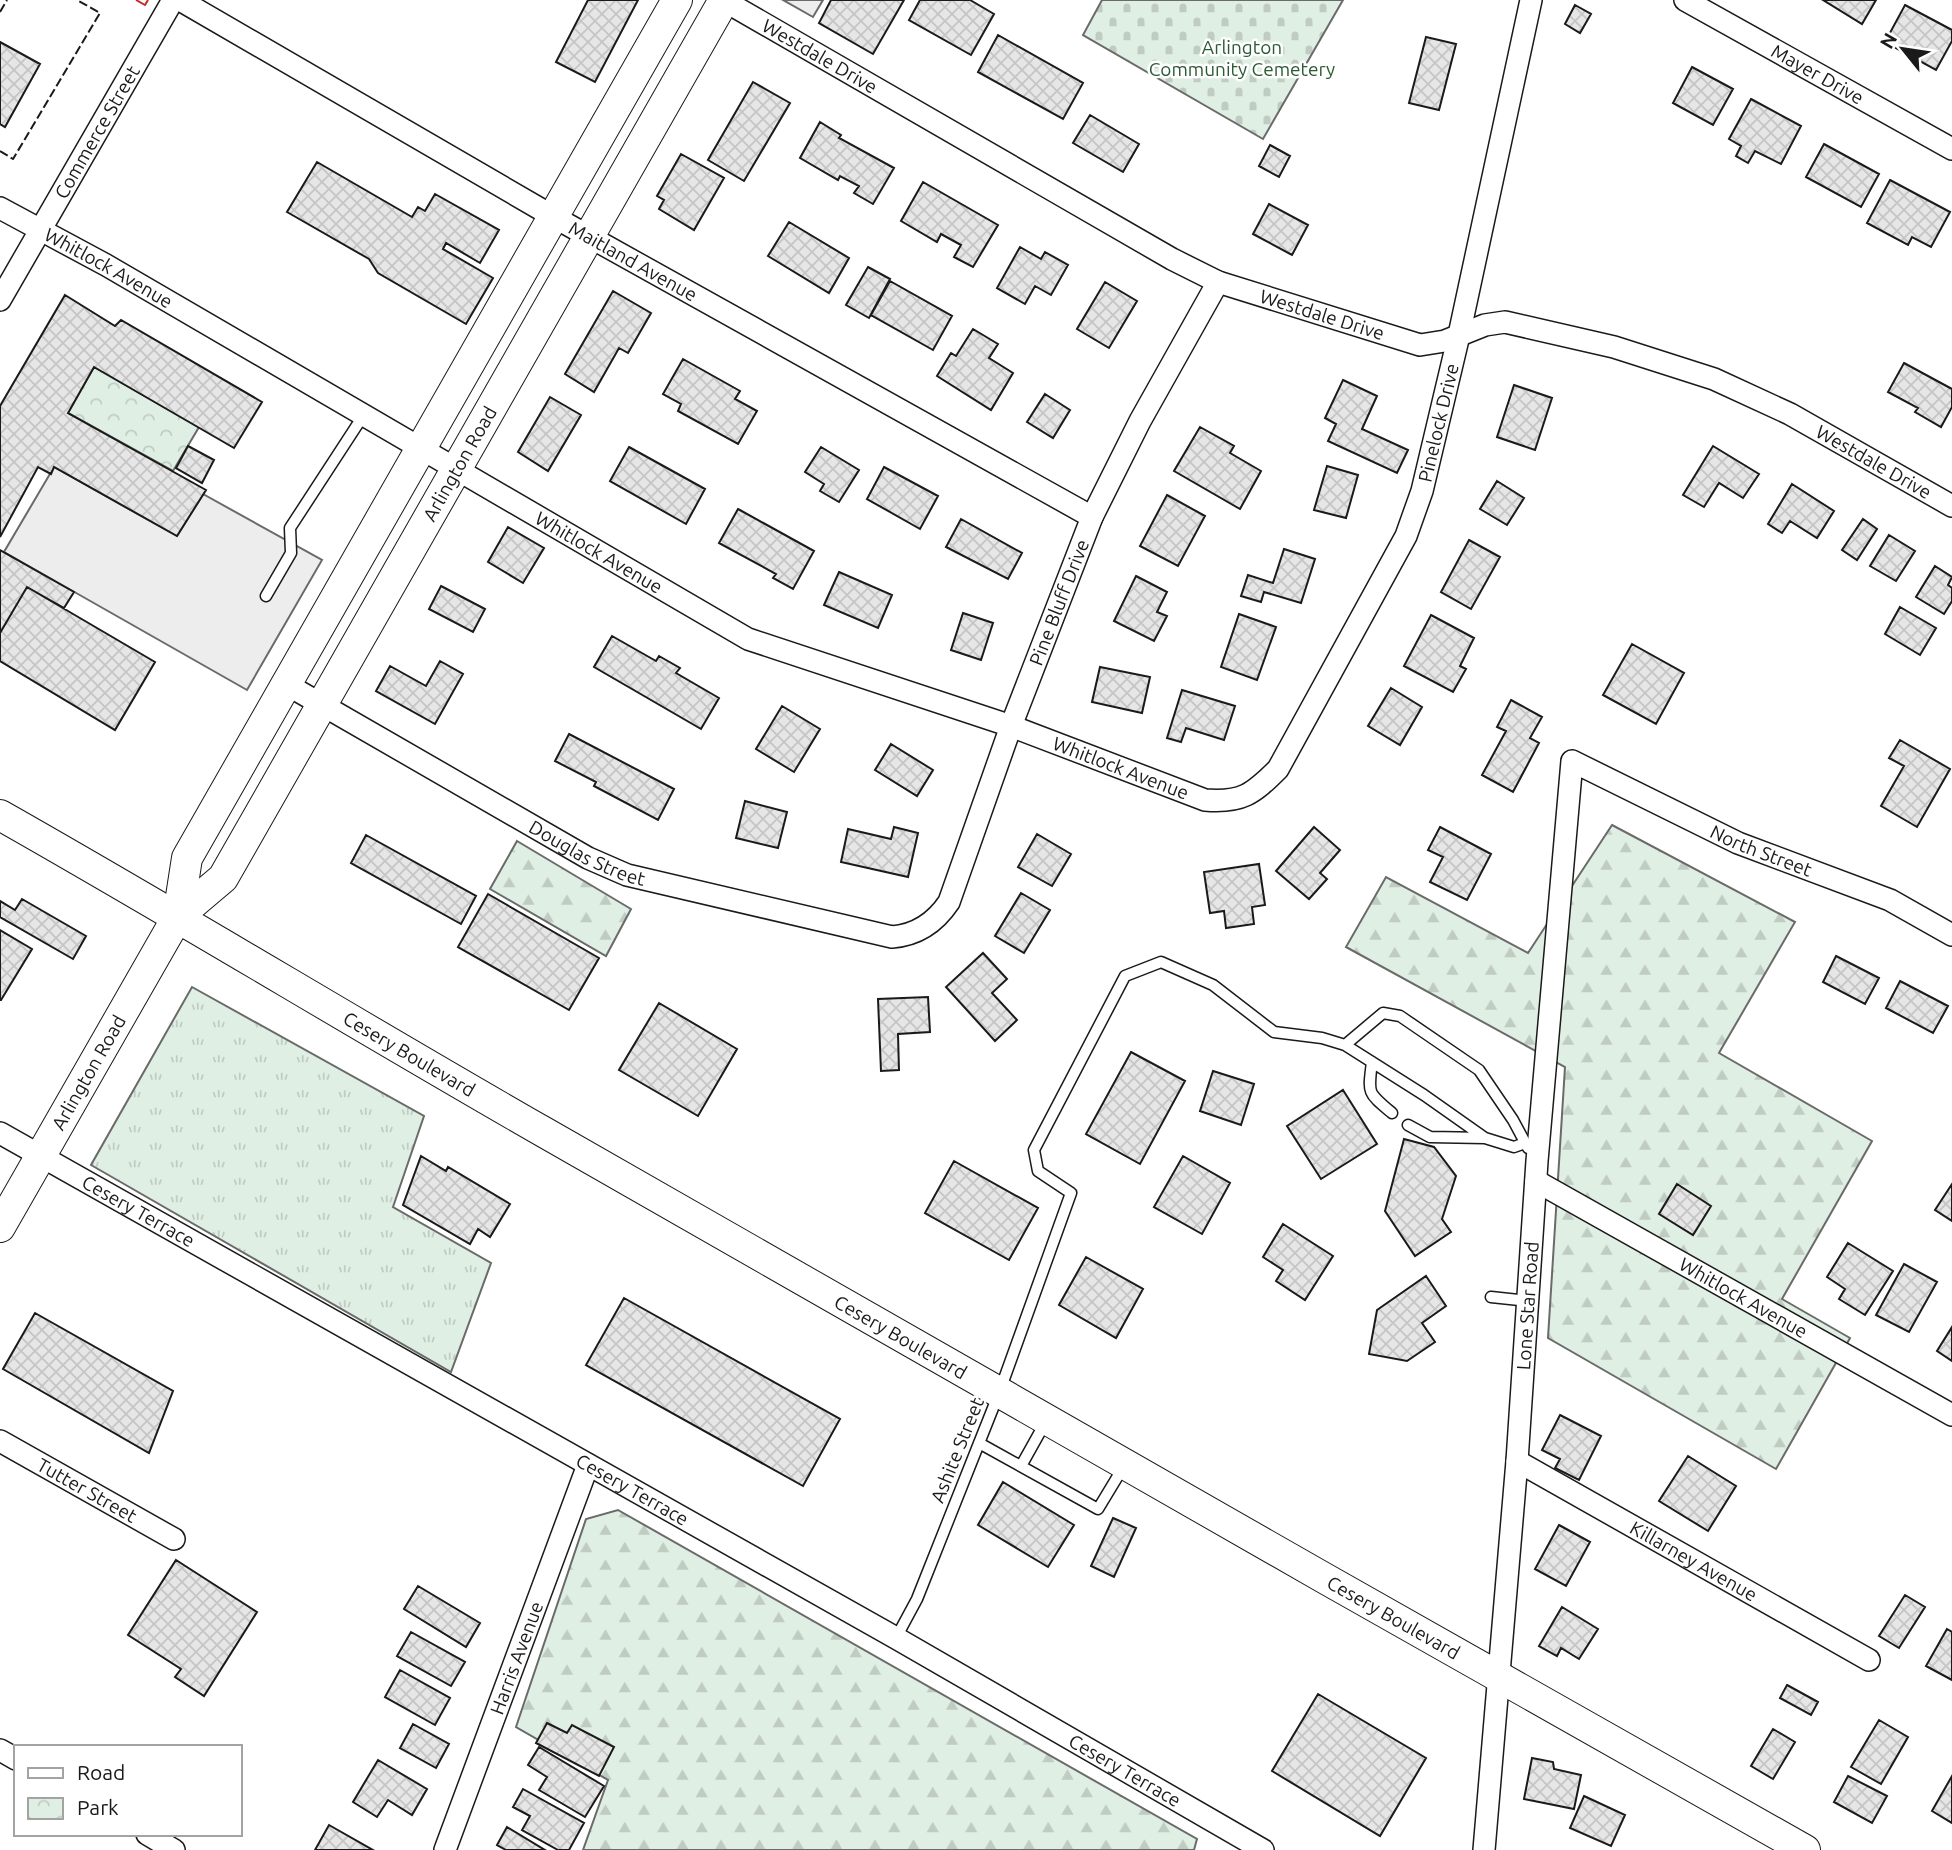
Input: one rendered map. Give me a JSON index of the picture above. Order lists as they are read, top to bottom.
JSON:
{
  "streets": {
    "main road": ["Arlington Road", "Cesery Boulevard"],
    "street": [
      "Westdale Drive",
      "Mayer Drive",
      "Commerce Street",
      "Maitland Avenue",
      "Whitlock Avenue",
      "Pinelock Drive",
      "Pine Bluff Drive",
      "North Street",
      "Douglas Street",
      "Cesery Terrace",
      "Lone Star Road",
      "Tutter Street",
      "Killarney Avenue",
      "Harris Avenue"
    ],
    "lane": ["Ashite Street"]
  },
  "crossings": [
    ["Westdale Drive", "Pinelock Drive"],
    ["Westdale Drive", "Arlington Road"],
    ["Westdale Drive", "Pine Bluff Drive"],
    ["Commerce Street", "Whitlock Avenue"],
    ["Maitland Avenue", "Arlington Road"],
    ["Maitland Avenue", "Pine Bluff Drive"],
    ["Whitlock Avenue", "Pinelock Drive"],
    ["Whitlock Avenue", "Arlington Road"],
    ["Whitlock Avenue", "Pine Bluff Drive"],
    ["Whitlock Avenue", "Lone Star Road"],
    ["Arlington Road", "Douglas Street"],
    ["Arlington Road", "Cesery Boulevard"],
    ["Arlington Road", "Cesery Terrace"],
    ["Pine Bluff Drive", "Douglas Street"],
    ["North Street", "Lone Star Road"],
    ["Cesery Boulevard", "Lone Star Road"],
    ["Cesery Boulevard", "Ashite Street"],
    ["Cesery Terrace", "Ashite Street"],
    ["Cesery Terrace", "Harris Avenue"],
    ["Lone Star Road", "Killarney Avenue"]
  ],
  "parks": ["Arlington Community Cemetery"],
  "legend": ["Road", "Park"],
  "north": "top left"
}
